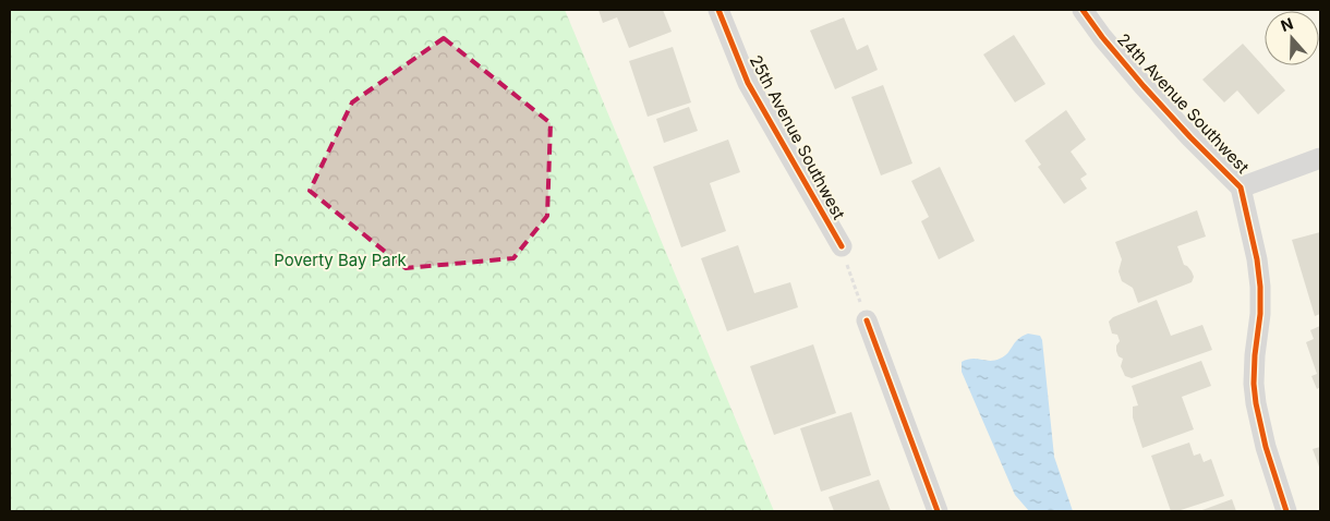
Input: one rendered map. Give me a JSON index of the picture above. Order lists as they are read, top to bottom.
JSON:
{
  "streets": {
    "street": ["24th Avenue Southwest", "25th Avenue Southwest"]
  },
  "parks": ["Poverty Bay Park"],
  "north": "top"
}
